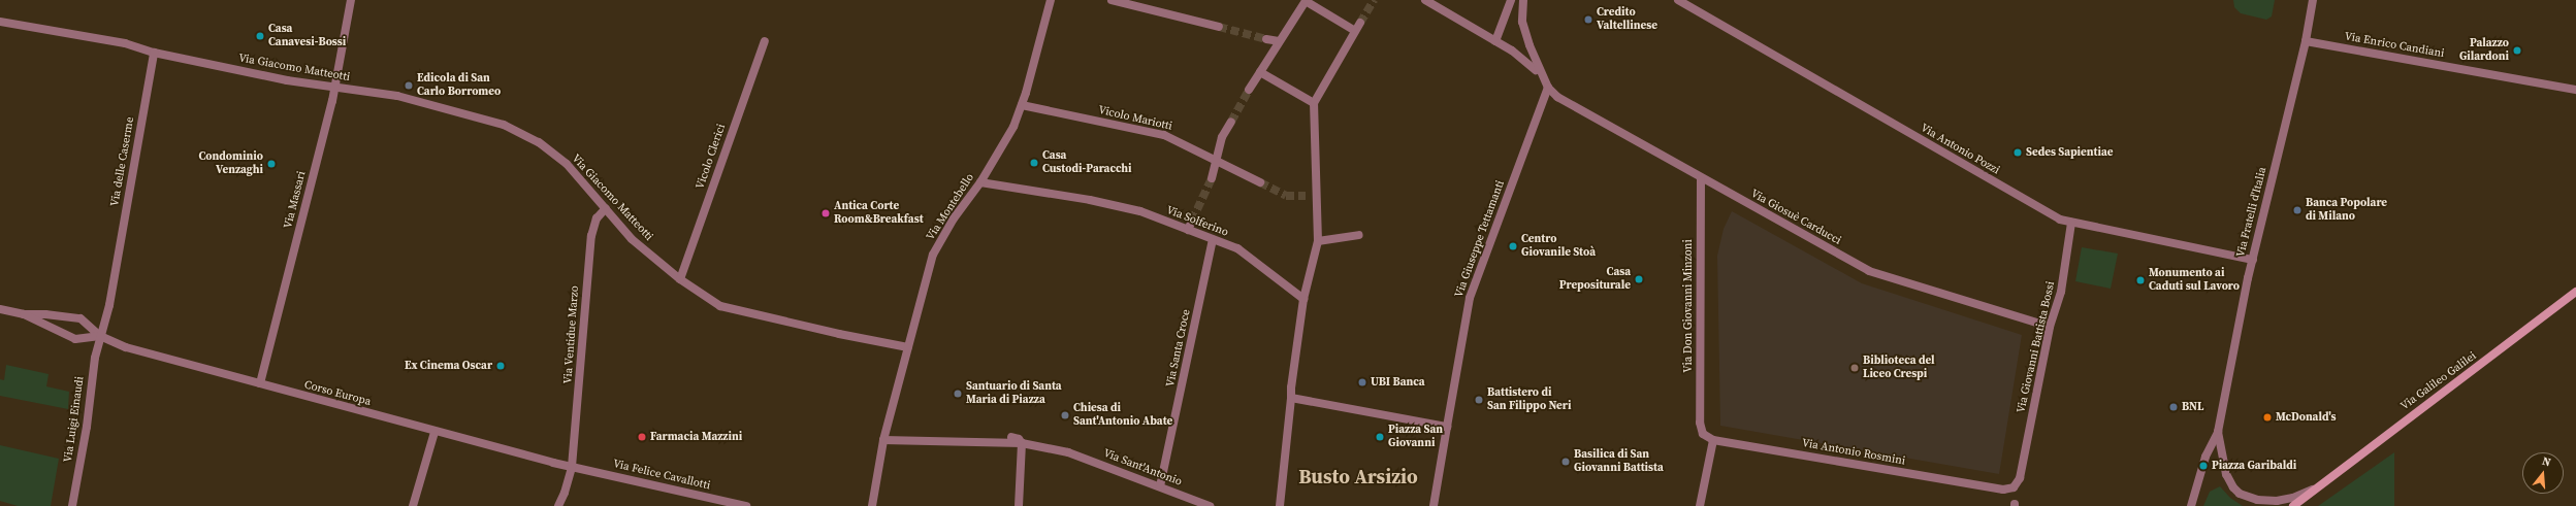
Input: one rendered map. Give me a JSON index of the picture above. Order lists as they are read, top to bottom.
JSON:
{
  "streets": {
    "street": [
      "Via Enrico Candiani",
      "Via Giacomo Matteotti",
      "Vicolo Mariotti",
      "Via Antonio Pozzi",
      "Vicolo Clerici",
      "Via delle Caserme",
      "Via Massari",
      "Via Montebello",
      "Via Fratelli d'Italia",
      "Via Giosuè Carducci",
      "Via Solferino",
      "Via Giuseppe Tettamanti",
      "Via Don Giovanni Minzoni",
      "Via Ventidue Marzo",
      "Via Giovanni Battista Bossi",
      "Via Santa Croce",
      "Via Galileo Galilei",
      "Corso Europa",
      "Via Luigi Einaudi",
      "Via Antonio Rosmini",
      "Via Sant'Antonio",
      "Via Felice Cavallotti"
    ]
  },
  "crossings": [
    ["Via Enrico Candiani", "Via Fratelli d'Italia"],
    ["Via Giacomo Matteotti", "Vicolo Clerici"],
    ["Via Giacomo Matteotti", "Via delle Caserme"],
    ["Via Giacomo Matteotti", "Via Massari"],
    ["Via Giacomo Matteotti", "Via Montebello"],
    ["Via Giacomo Matteotti", "Via Ventidue Marzo"],
    ["Vicolo Mariotti", "Via Montebello"],
    ["Via Antonio Pozzi", "Via Fratelli d'Italia"],
    ["Via Antonio Pozzi", "Via Giovanni Battista Bossi"],
    ["Via delle Caserme", "Corso Europa"],
    ["Via delle Caserme", "Via Luigi Einaudi"],
    ["Via Massari", "Corso Europa"],
    ["Via Montebello", "Via Solferino"],
    ["Via Giosuè Carducci", "Via Giuseppe Tettamanti"],
    ["Via Giosuè Carducci", "Via Don Giovanni Minzoni"],
    ["Via Giosuè Carducci", "Via Giovanni Battista Bossi"],
    ["Via Solferino", "Via Santa Croce"],
    ["Via Don Giovanni Minzoni", "Via Antonio Rosmini"],
    ["Via Ventidue Marzo", "Corso Europa"],
    ["Via Ventidue Marzo", "Via Felice Cavallotti"],
    ["Via Giovanni Battista Bossi", "Via Antonio Rosmini"],
    ["Via Santa Croce", "Via Sant'Antonio"],
    ["Corso Europa", "Via Luigi Einaudi"],
    ["Corso Europa", "Via Felice Cavallotti"]
  ],
  "districts": ["Busto Arsizio"],
  "places": [
    "Credito Valtellinese",
    "Casa Canavesi-Bossi",
    "Palazzo Gilardoni",
    "Edicola di San Carlo Borromeo",
    "Sedes Sapientiae",
    "Casa Custodi-Paracchi",
    "Condominio Venzaghi",
    "Banca Popolare di Milano",
    "Antica Corte Room&Breakfast",
    "Centro Giovanile Stoà",
    "Casa Prepositurale",
    "Monumento ai Caduti sul Lavoro",
    "Ex Cinema Oscar",
    "Biblioteca del Liceo Crespi",
    "UBI Banca",
    "Santuario di Santa Maria di Piazza",
    "Battistero di San Filippo Neri",
    "BNL",
    "Chiesa di Sant'Antonio Abate",
    "McDonald's",
    "Farmacia Mazzini",
    "Piazza San Giovanni",
    "Basilica di San Giovanni Battista",
    "Piazza Garibaldi"
  ],
  "north": "top"
}
